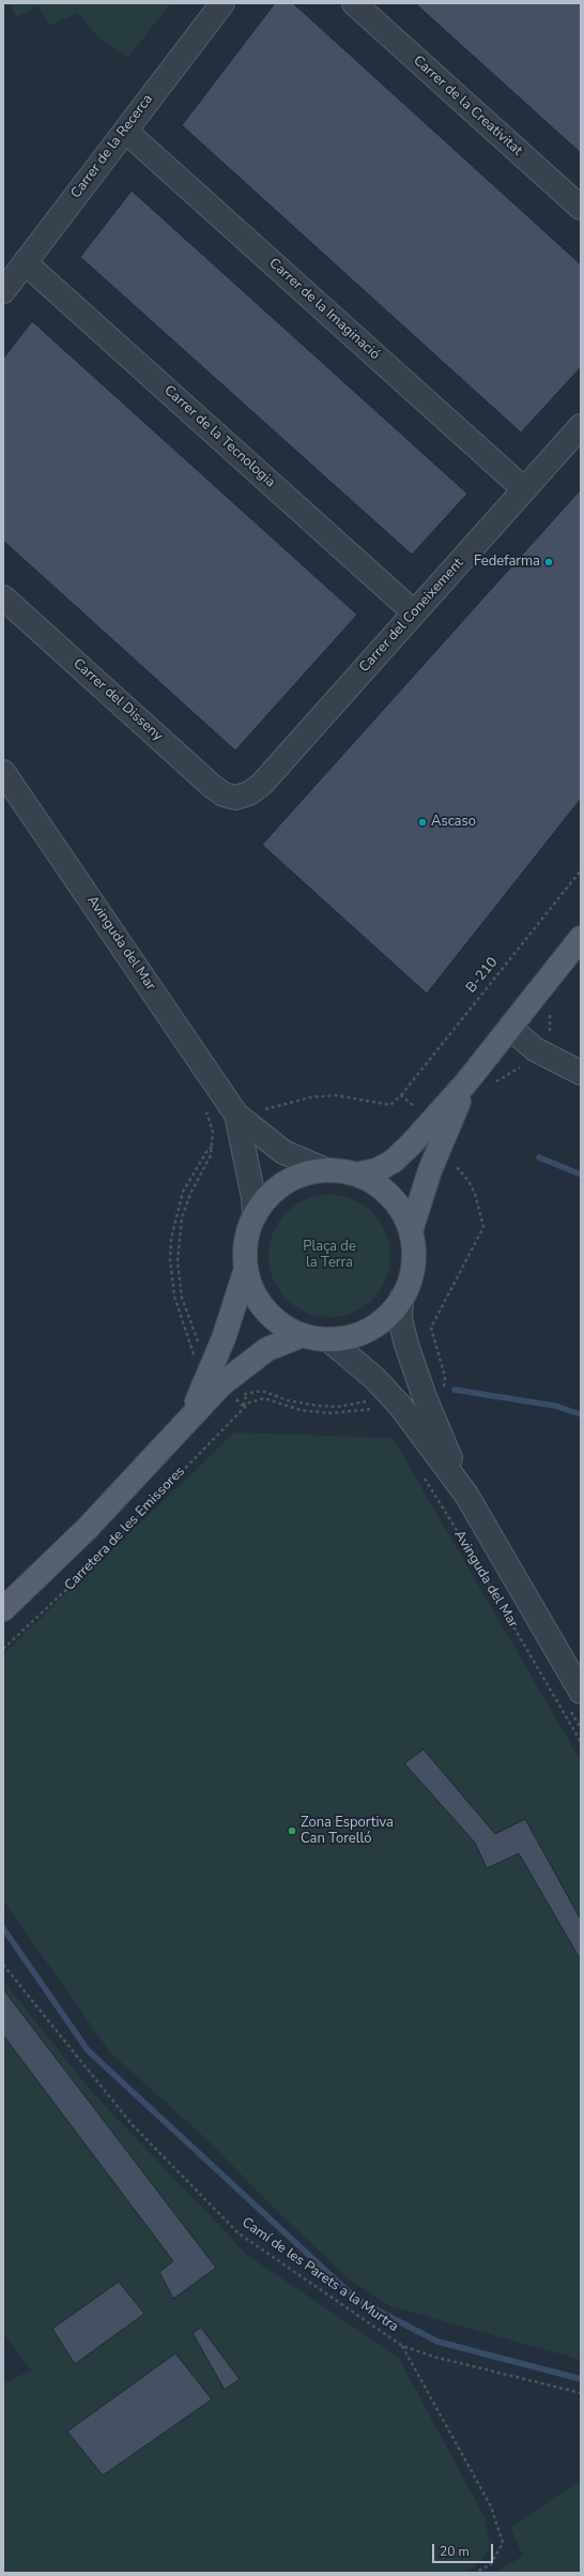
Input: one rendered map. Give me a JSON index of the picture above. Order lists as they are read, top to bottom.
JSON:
{
  "streets": {
    "main road": ["Carretera de les Emissores"],
    "street": [
      "Carrer de la Creativitat",
      "Carrer de la Recerca",
      "Carrer de la Imaginació",
      "Carrer de la Tecnologia",
      "Carrer del Coneixement",
      "Carrer del Disseny",
      "Avinguda del Mar"
    ],
    "path": ["B-210", "Camí de les Parets a la Murtra"]
  },
  "crossings": [
    ["Carrer de la Recerca", "Carrer de la Imaginació"],
    ["Carrer de la Recerca", "Carrer de la Tecnologia"],
    ["Carrer de la Imaginació", "Carrer del Coneixement"],
    ["Carrer de la Tecnologia", "Carrer del Coneixement"],
    ["Carrer del Coneixement", "Carrer del Disseny"]
  ],
  "parks": ["Plaça de la Terra"],
  "places": ["Fedefarma", "Ascaso", "Zona Esportiva Can Torelló"],
  "scale_bar": "20 m"
}
